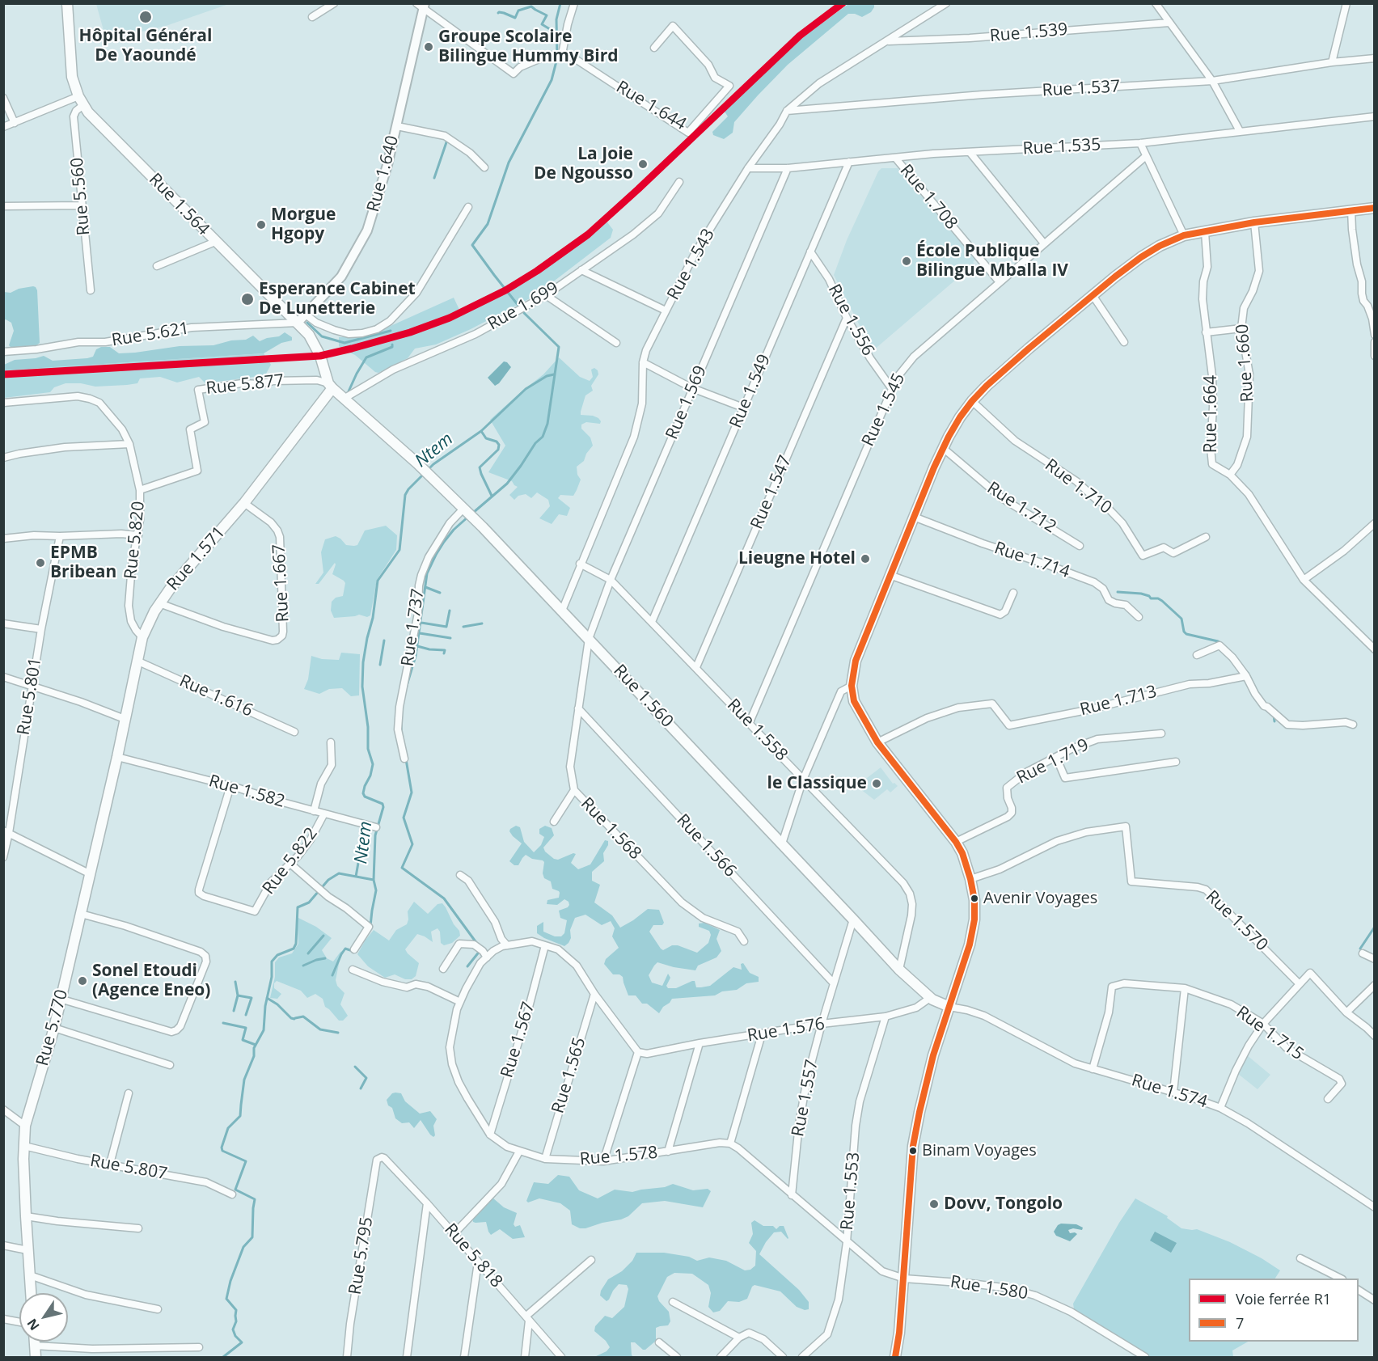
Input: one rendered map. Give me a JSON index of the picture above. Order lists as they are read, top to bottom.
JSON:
{
  "streets": {
    "main road": [
      "Rue 1.564",
      "Rue 1.571",
      "Rue 1.560",
      "Rue 5.770"
    ],
    "street": [
      "Rue 1.539",
      "Rue 1.537",
      "Rue 1.644",
      "Rue 1.535",
      "Rue 1.640",
      "Rue 5.560",
      "Rue 1.708",
      "Rue 1.543",
      "Rue 1.699",
      "Rue 1.556",
      "Rue 5.621",
      "Rue 1.660",
      "Rue 5.877",
      "Rue 1.549",
      "Rue 1.569",
      "Rue 1.545",
      "Rue 1.664",
      "Rue 1.710",
      "Rue 1.547",
      "Rue 1.712",
      "Rue 5.820",
      "Rue 1.714",
      "Rue 1.667",
      "Rue 1.737",
      "Rue 5.801",
      "Rue 1.616",
      "Rue 1.713",
      "Rue 1.558",
      "Rue 1.719",
      "Rue 1.582",
      "Rue 1.568",
      "Rue 1.566",
      "Rue 5.822",
      "Rue 1.570",
      "Rue 1.576",
      "Rue 1.715",
      "Rue 1.567",
      "Rue 1.565",
      "Rue 1.574",
      "Rue 1.557",
      "Rue 1.578",
      "Rue 5.807",
      "Rue 1.553",
      "Rue 5.795",
      "Rue 5.818",
      "Rue 1.580"
    ]
  },
  "crossings": [
    ["Rue 1.539", "Rue 1.543"],
    ["Rue 1.537", "Rue 1.543"],
    ["Rue 1.535", "Rue 1.708"],
    ["Rue 1.535", "Rue 1.543"],
    ["Rue 1.535", "Rue 1.549"],
    ["Rue 1.535", "Rue 1.569"],
    ["Rue 1.640", "Rue 1.564"],
    ["Rue 1.640", "Rue 5.621"],
    ["Rue 5.560", "Rue 1.564"],
    ["Rue 1.708", "Rue 1.545"],
    ["Rue 1.564", "Rue 5.621"],
    ["Rue 1.564", "Rue 5.877"],
    ["Rue 1.564", "Rue 1.571"],
    ["Rue 1.564", "Rue 1.560"],
    ["Rue 1.543", "Rue 1.560"],
    ["Rue 1.543", "Rue 1.558"],
    ["Rue 1.699", "Rue 1.560"],
    ["Rue 1.556", "Rue 1.549"],
    ["Rue 1.556", "Rue 1.545"],
    ["Rue 1.556", "Rue 1.547"],
    ["Rue 1.660", "Rue 1.664"],
    ["Rue 5.877", "Rue 5.820"],
    ["Rue 5.877", "Rue 1.571"],
    ["Rue 5.877", "Rue 1.560"],
    ["Rue 1.549", "Rue 1.558"],
    ["Rue 1.569", "Rue 1.560"],
    ["Rue 1.569", "Rue 1.558"],
    ["Rue 1.569", "Rue 1.568"],
    ["Rue 1.545", "Rue 1.558"],
    ["Rue 1.547", "Rue 1.558"],
    ["Rue 5.820", "Rue 1.571"],
    ["Rue 1.571", "Rue 1.667"],
    ["Rue 1.571", "Rue 1.616"],
    ["Rue 1.571", "Rue 1.560"],
    ["Rue 1.571", "Rue 1.582"],
    ["Rue 1.571", "Rue 5.770"],
    ["Rue 1.737", "Rue 1.560"],
    ["Rue 1.560", "Rue 1.558"],
    ["Rue 1.560", "Rue 1.568"],
    ["Rue 1.560", "Rue 1.576"],
    ["Rue 1.560", "Rue 1.574"],
    ["Rue 1.560", "Rue 1.557"],
    ["Rue 1.582", "Rue 5.822"],
    ["Rue 1.582", "Rue 5.770"],
    ["Rue 1.568", "Rue 1.566"],
    ["Rue 1.566", "Rue 1.557"],
    ["Rue 5.770", "Rue 5.807"],
    ["Rue 1.576", "Rue 1.557"],
    ["Rue 1.576", "Rue 1.578"],
    ["Rue 1.576", "Rue 1.553"],
    ["Rue 1.715", "Rue 1.574"],
    ["Rue 1.567", "Rue 1.578"],
    ["Rue 1.565", "Rue 1.578"],
    ["Rue 5.795", "Rue 5.818"]
  ],
  "water": ["Ntem"],
  "places": [
    "Hôpital Général De Yaoundé",
    "Groupe Scolaire Bilingue Hummy Bird",
    "La Joie De Ngousso",
    "Morgue Hgopy",
    "École Publique Bilingue Mballa IV",
    "Esperance Cabinet De Lunetterie",
    "Lieugne Hotel",
    "EPMB Bribean",
    "le Classique",
    "Avenir Voyages",
    "Sonel Etoudi (Agence Eneo)",
    "Binam Voyages",
    "Dovv, Tongolo"
  ],
  "lines": ["rail line R1", "transit line 7"],
  "legend": ["Voie ferrée R1", "7"],
  "north": "bottom left"
}
